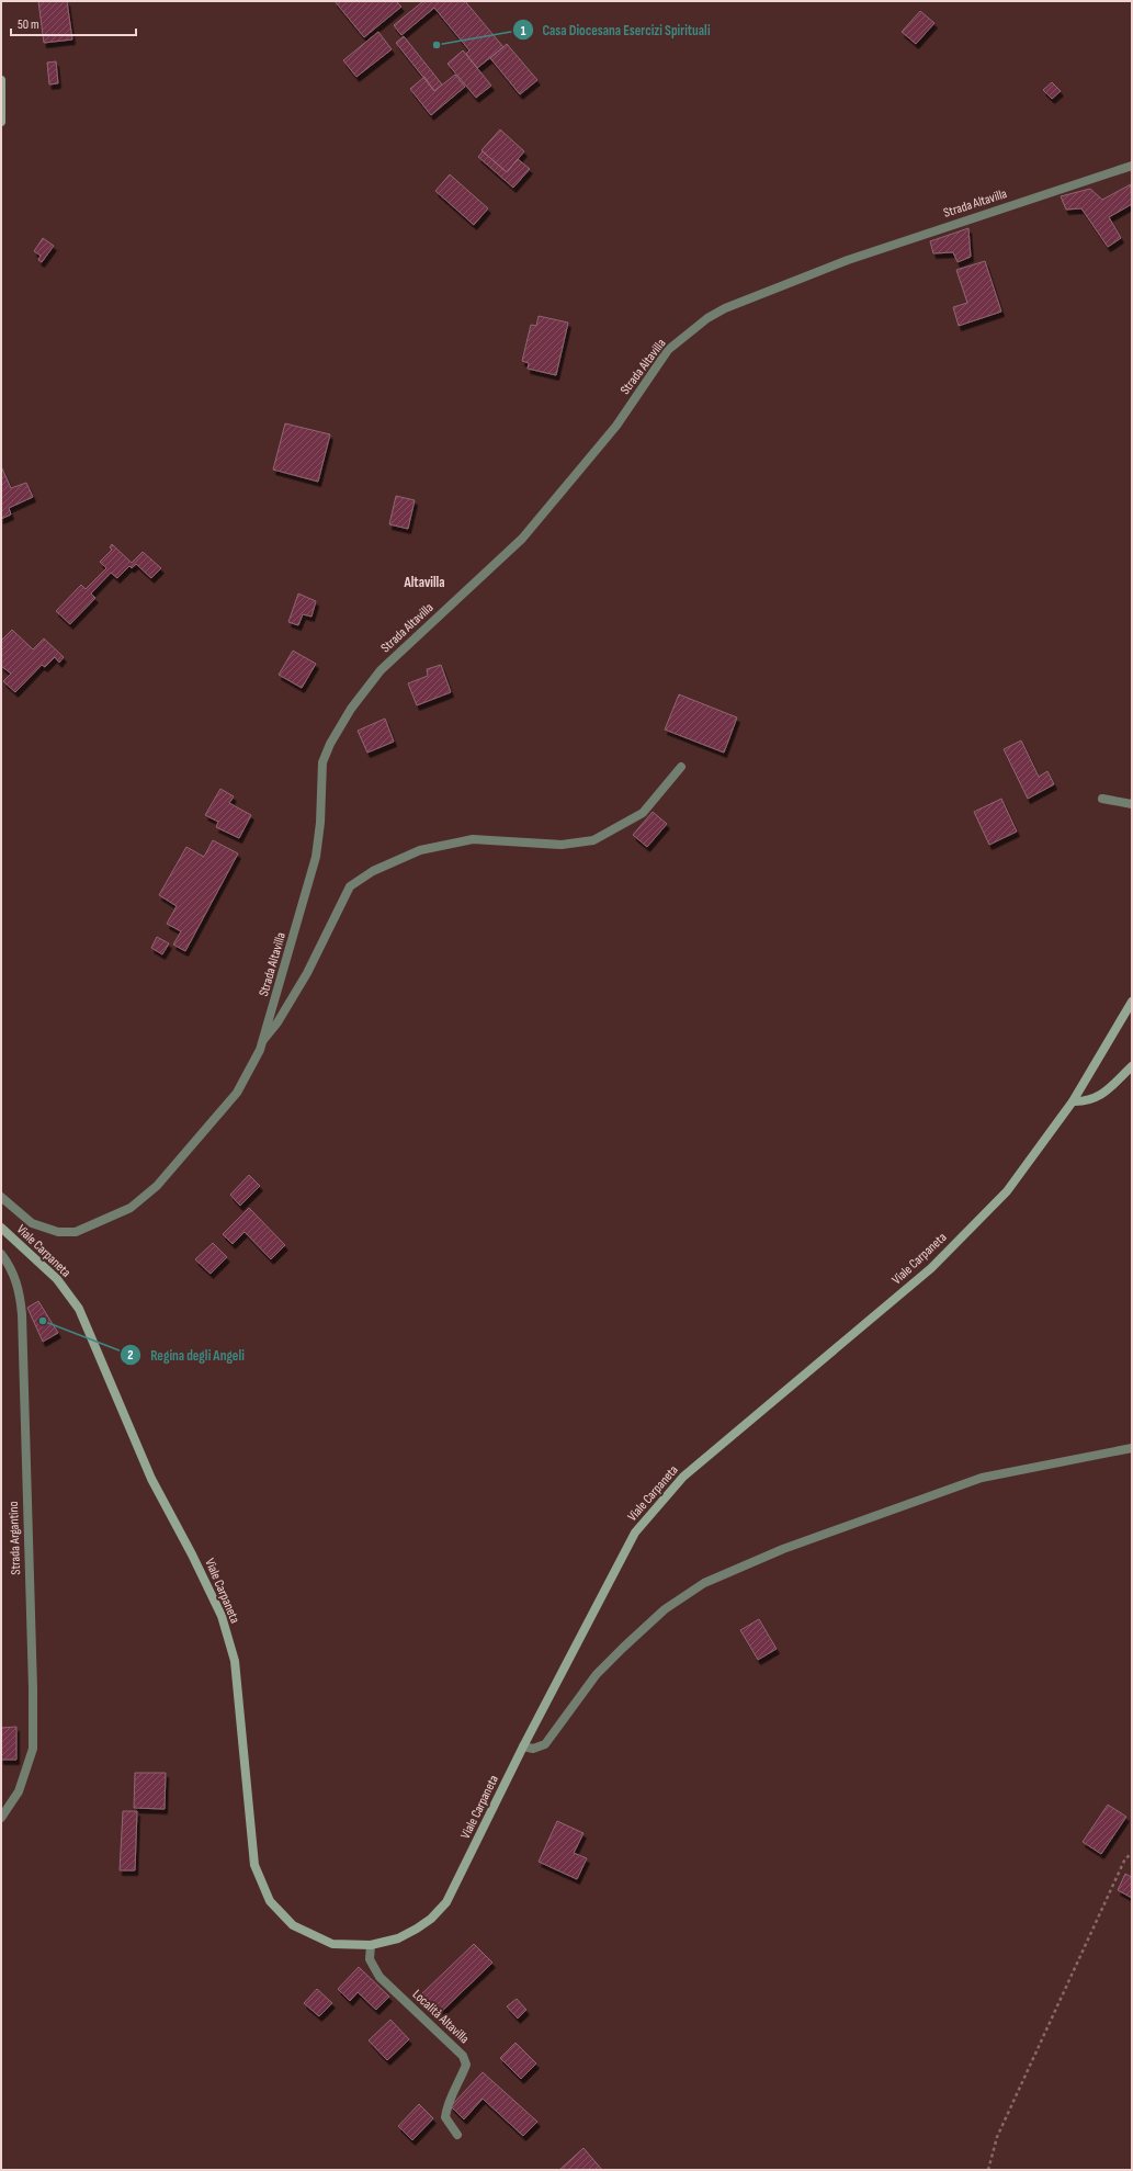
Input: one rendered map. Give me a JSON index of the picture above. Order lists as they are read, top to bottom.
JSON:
{
  "streets": {
    "main road": ["Viale Carpaneta"],
    "street": ["Strada Altavilla", "Strada Argantino", "Località Altavilla"]
  },
  "crossings": [
    ["Viale Carpaneta", "Località Altavilla"]
  ],
  "districts": ["Altavilla"],
  "places": ["Casa Diocesana Esercizi Spirituali", "Regina degli Angeli"],
  "scale_bar": "50 m"
}
